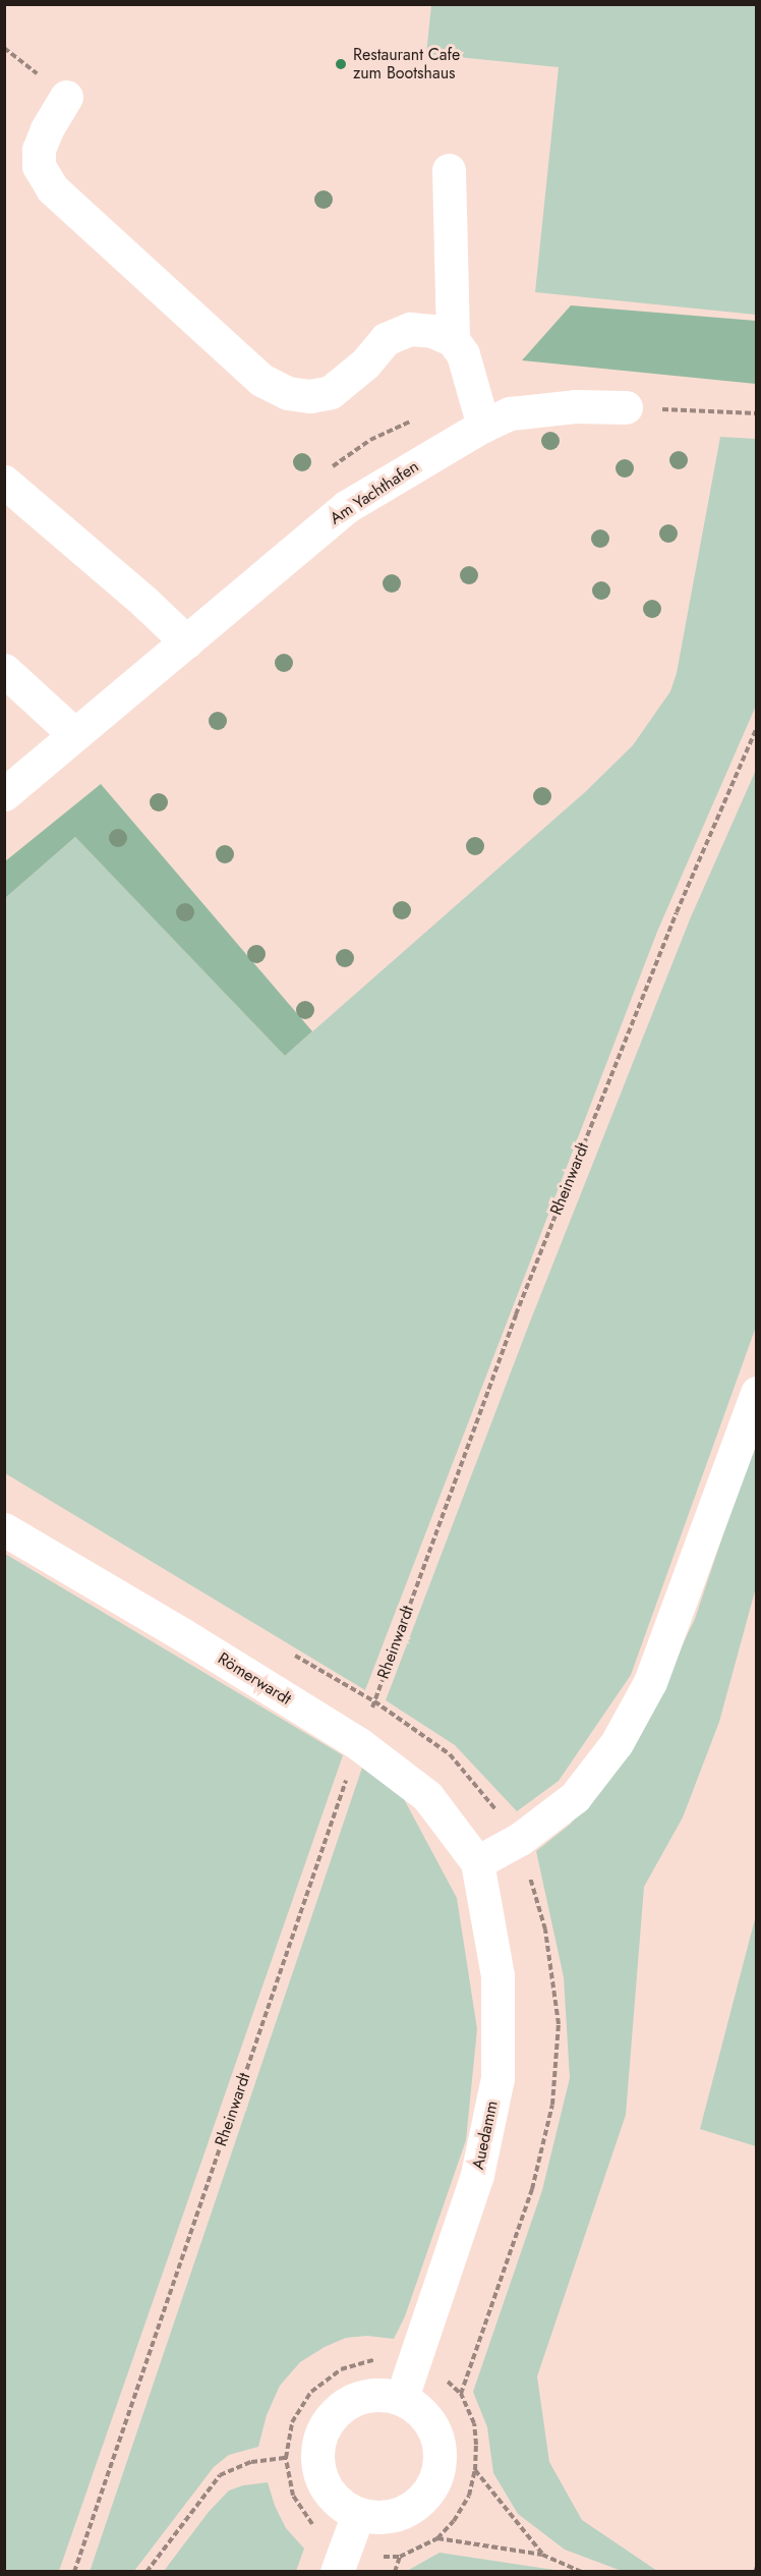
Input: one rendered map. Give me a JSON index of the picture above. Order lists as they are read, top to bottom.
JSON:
{
  "streets": {
    "street": ["Am Yachthafen", "Römerwardt", "Auedamm"],
    "path": ["Rheinwardt"]
  },
  "crossings": [
    ["Rheinwardt", "Römerwardt"],
    ["Römerwardt", "Auedamm"]
  ],
  "places": ["Restaurant Cafe zum Bootshaus"]
}
